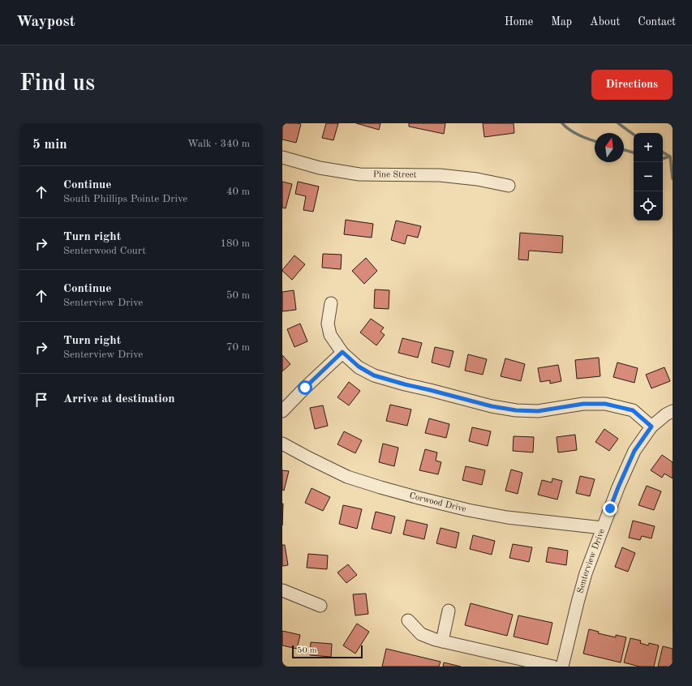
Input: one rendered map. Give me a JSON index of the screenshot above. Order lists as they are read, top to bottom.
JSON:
{
  "streets": {
    "street": ["Pine Street", "Corwood Drive", "Senterview Drive"]
  },
  "crossings": [
    ["Corwood Drive", "Senterview Drive"]
  ],
  "scale_bar": "50 m",
  "north": "top",
  "page": {
    "header": "Waypost",
    "nav": [
      "Home",
      "Map",
      "About",
      "Contact"
    ],
    "buttons": "Directions",
    "title": "Find us",
    "heading": ["5 min", "Walk · 340 m"],
    "map_buttons": ["+", "−"],
    "list": [
      ["Continue", "South Phillips Pointe Drive", "40 m"],
      ["Turn right", "Senterwood Court", "180 m"],
      ["Continue", "Senterview Drive", "50 m"],
      ["Turn right", "Senterview Drive", "70 m"],
      "Arrive at destination"
    ],
    "scale": "50 m"
  }
}
